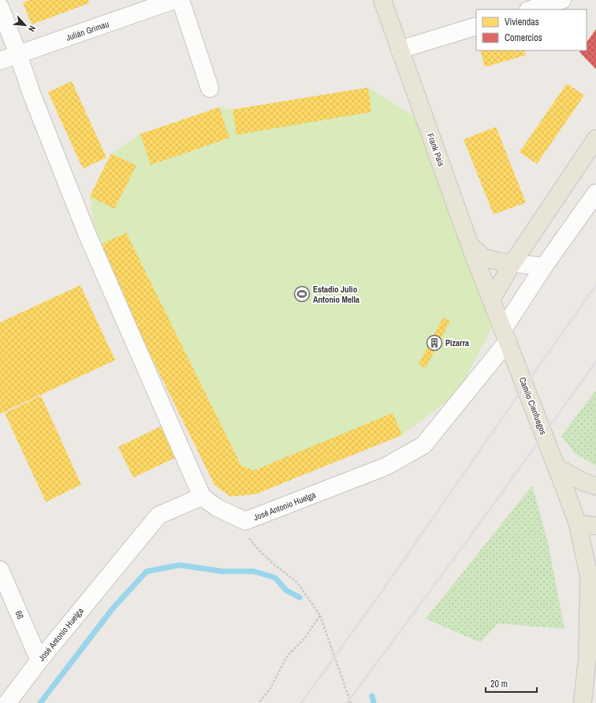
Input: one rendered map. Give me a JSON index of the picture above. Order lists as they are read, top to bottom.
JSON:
{
  "streets": {
    "main road": ["Frank Pais", "Camilo Cienfuegos"],
    "street": ["Julián Grimau", "José Antonio Huelga", "66"]
  },
  "crossings": [
    ["Frank Pais", "Camilo Cienfuegos"],
    ["Camilo Cienfuegos", "José Antonio Huelga"],
    ["José Antonio Huelga", "66"]
  ],
  "places": {
    "sports": ["Estadio Julio Antonio Mella"],
    "building": ["Pizarra"]
  },
  "legend": ["Viviendas", "Comercios"],
  "scale_bar": "20 m",
  "north": "bottom right"
}
